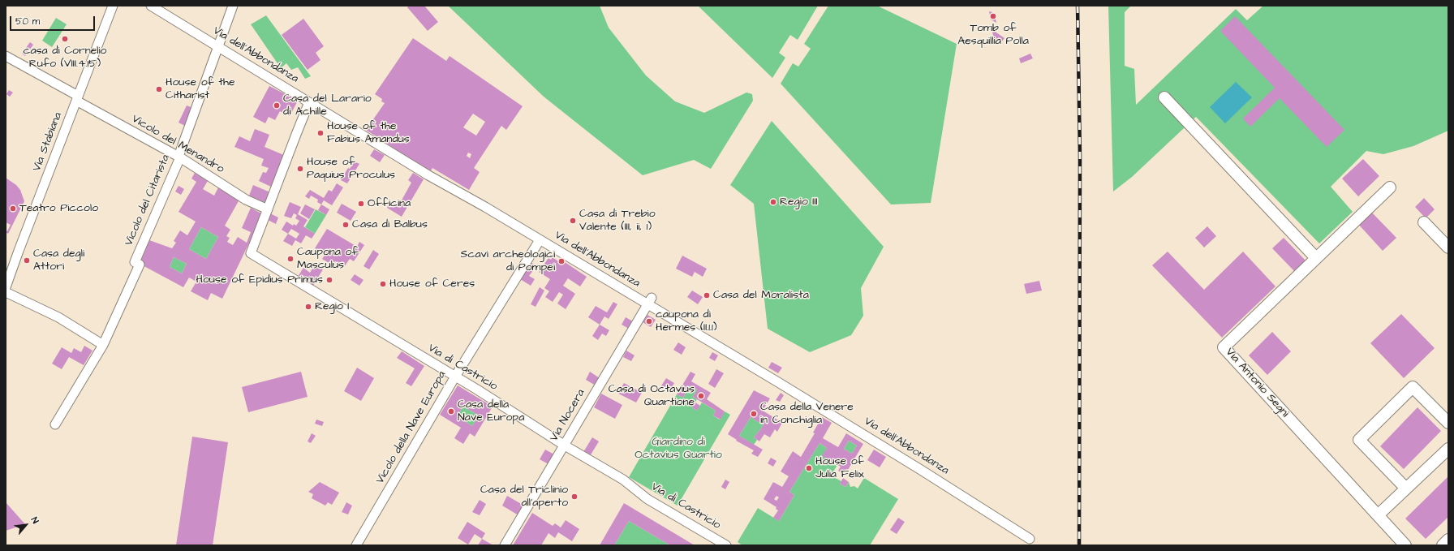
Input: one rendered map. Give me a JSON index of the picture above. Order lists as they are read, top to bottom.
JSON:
{
  "streets": {
    "street": [
      "Via dell'Abbondanza",
      "Via Stabiana",
      "Vicolo del Menandro",
      "Vicolo del Citarista",
      "Via di Castricio",
      "Via Antonio Segni",
      "Via Nocera",
      "Vicolo della Nave Europa"
    ]
  },
  "crossings": [
    ["Via dell'Abbondanza", "Vicolo del Citarista"],
    ["Via dell'Abbondanza", "Via Nocera"],
    ["Via dell'Abbondanza", "Vicolo della Nave Europa"],
    ["Via Stabiana", "Vicolo del Menandro"],
    ["Vicolo del Menandro", "Vicolo del Citarista"],
    ["Vicolo del Menandro", "Via di Castricio"],
    ["Via di Castricio", "Via Nocera"],
    ["Via di Castricio", "Vicolo della Nave Europa"]
  ],
  "parks": ["Giardino di Octavius Quartio"],
  "places": [
    "Tomb of Aesquillia Polla",
    "casa di Cornelio Rufo (VIII.4.15)",
    "House of the Citharist",
    "Casa del Larario di Achille",
    "House of the Fabius Amandus",
    "House of Paquius Proculus",
    "Regio III",
    "Officina",
    "Teatro Piccolo",
    "Casa di Trebio Valente (III, ii, 1)",
    "Casa di Balbus",
    "Caupona of Masculus",
    "Casa degli Attori",
    "Scavi archeologici di Pompei",
    "House of Epidius Primus",
    "House of Ceres",
    "Casa del Moralista",
    "Regio I",
    "caupona di Hermes (II.1.1)",
    "Casa di Octavius Quartione",
    "Casa della Nave Europa",
    "Casa della Venere in Conchiglia",
    "House of Julia Felix",
    "Casa del Triclinio all'aperto"
  ],
  "scale_bar": "50 m",
  "north": "top right"
}
